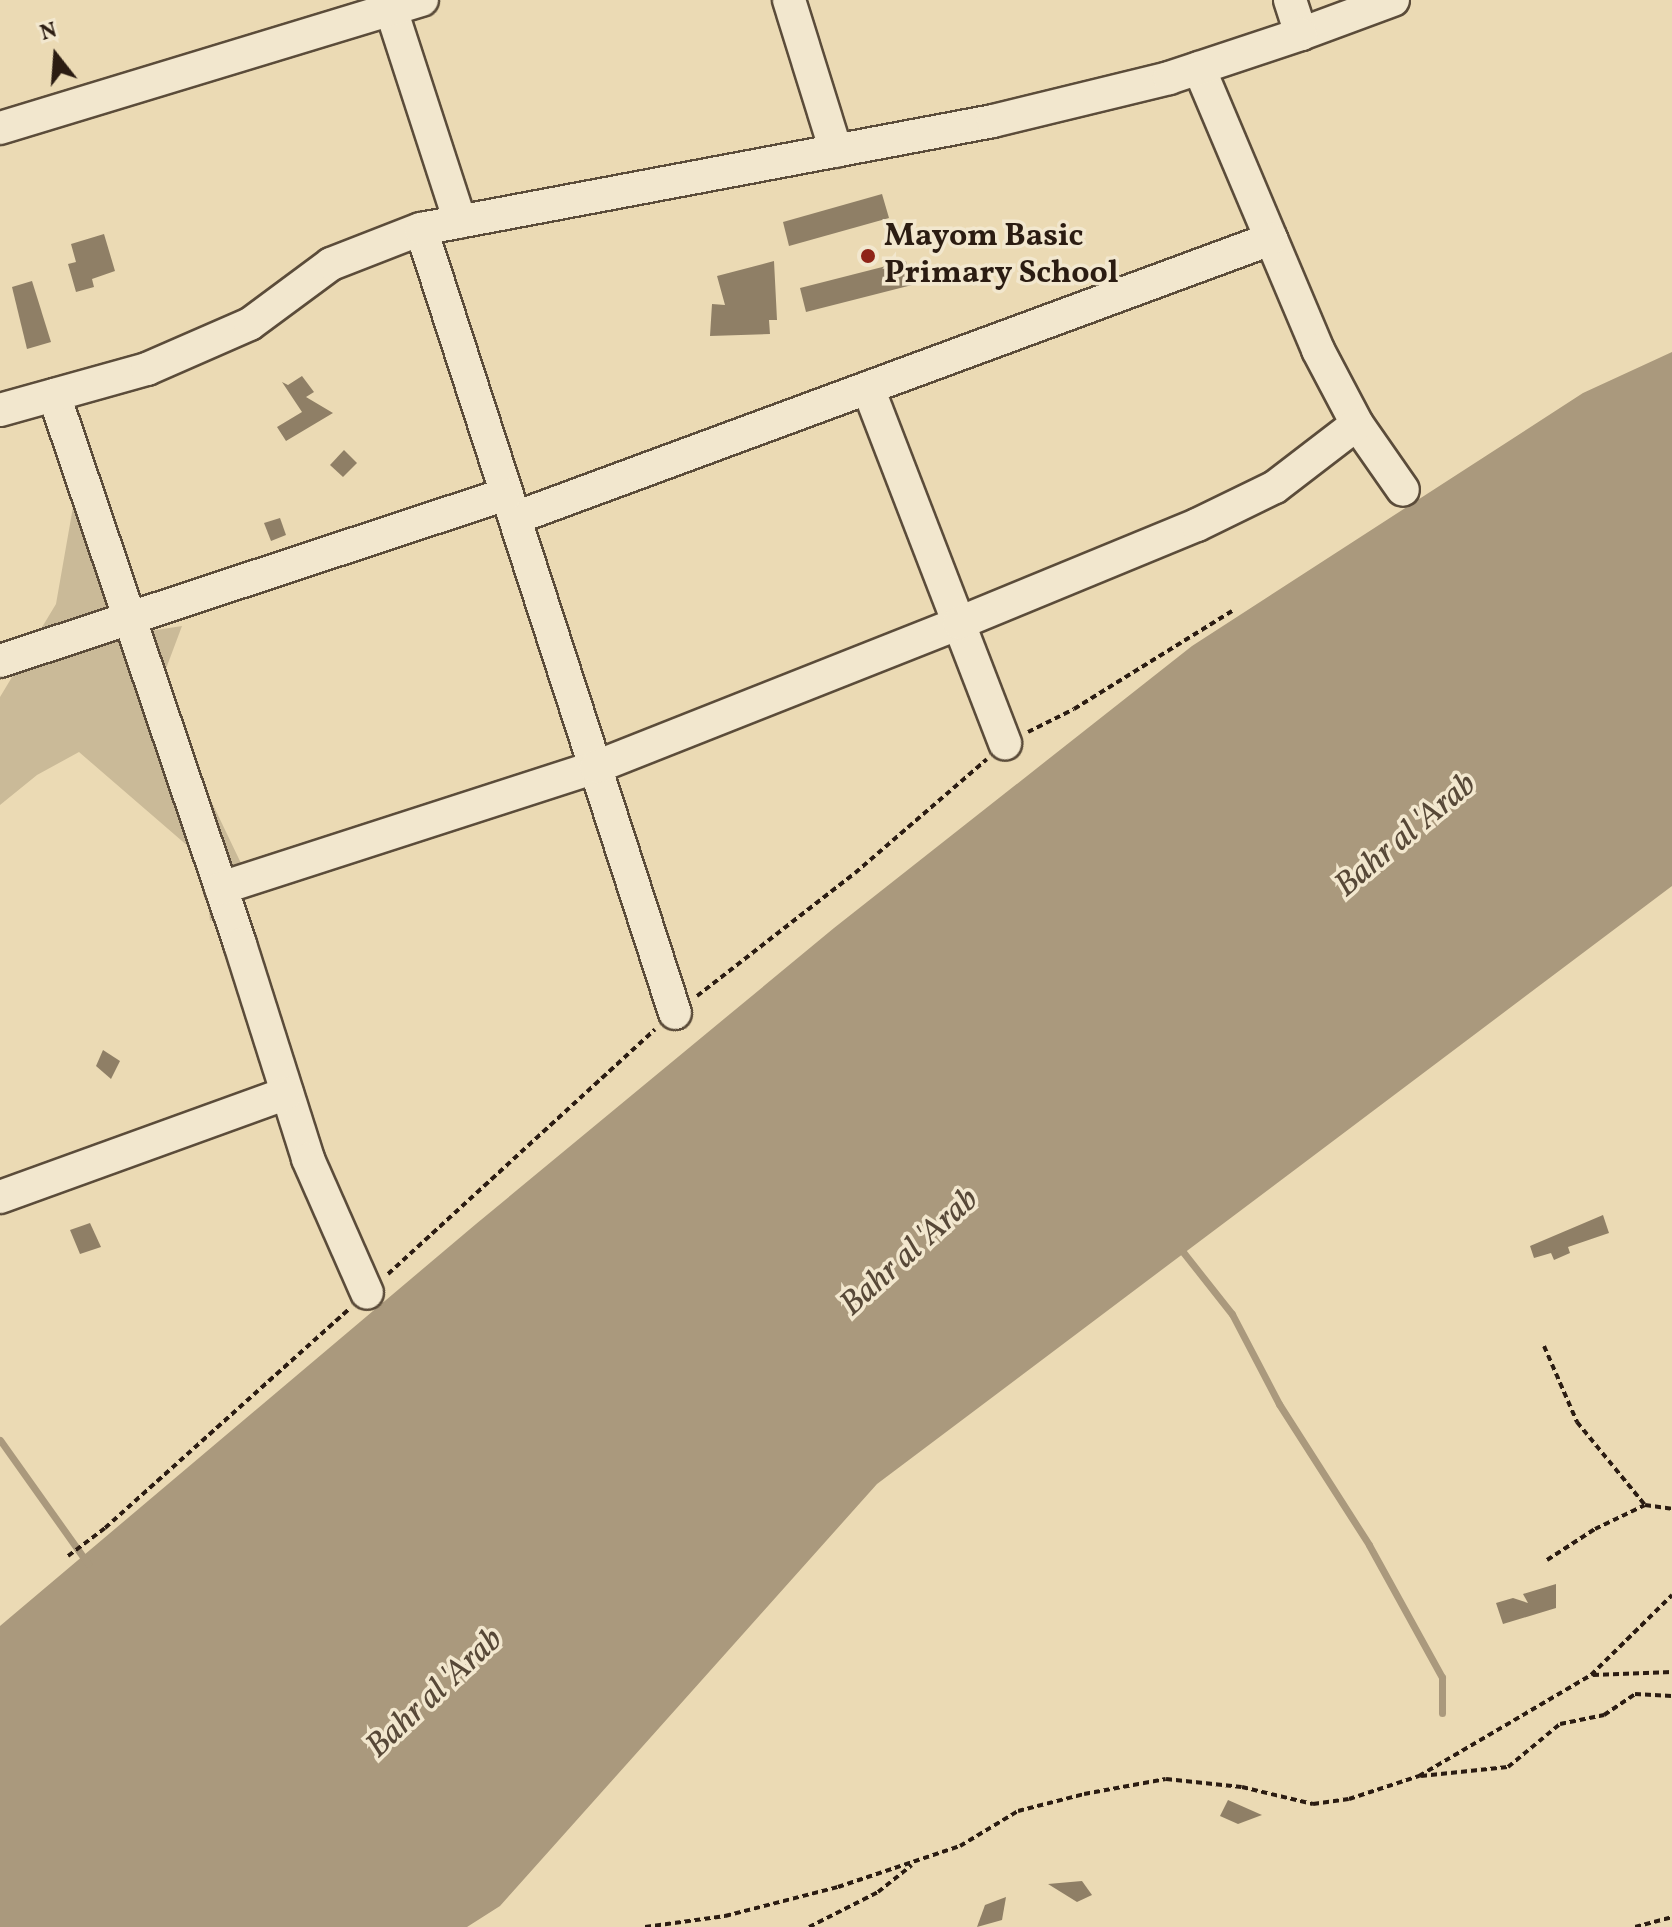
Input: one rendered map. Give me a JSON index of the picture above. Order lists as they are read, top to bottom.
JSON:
{
  "water": ["Bahr al 'Arab"],
  "places": ["Mayom Basic Primary School"],
  "north": "top"
}
